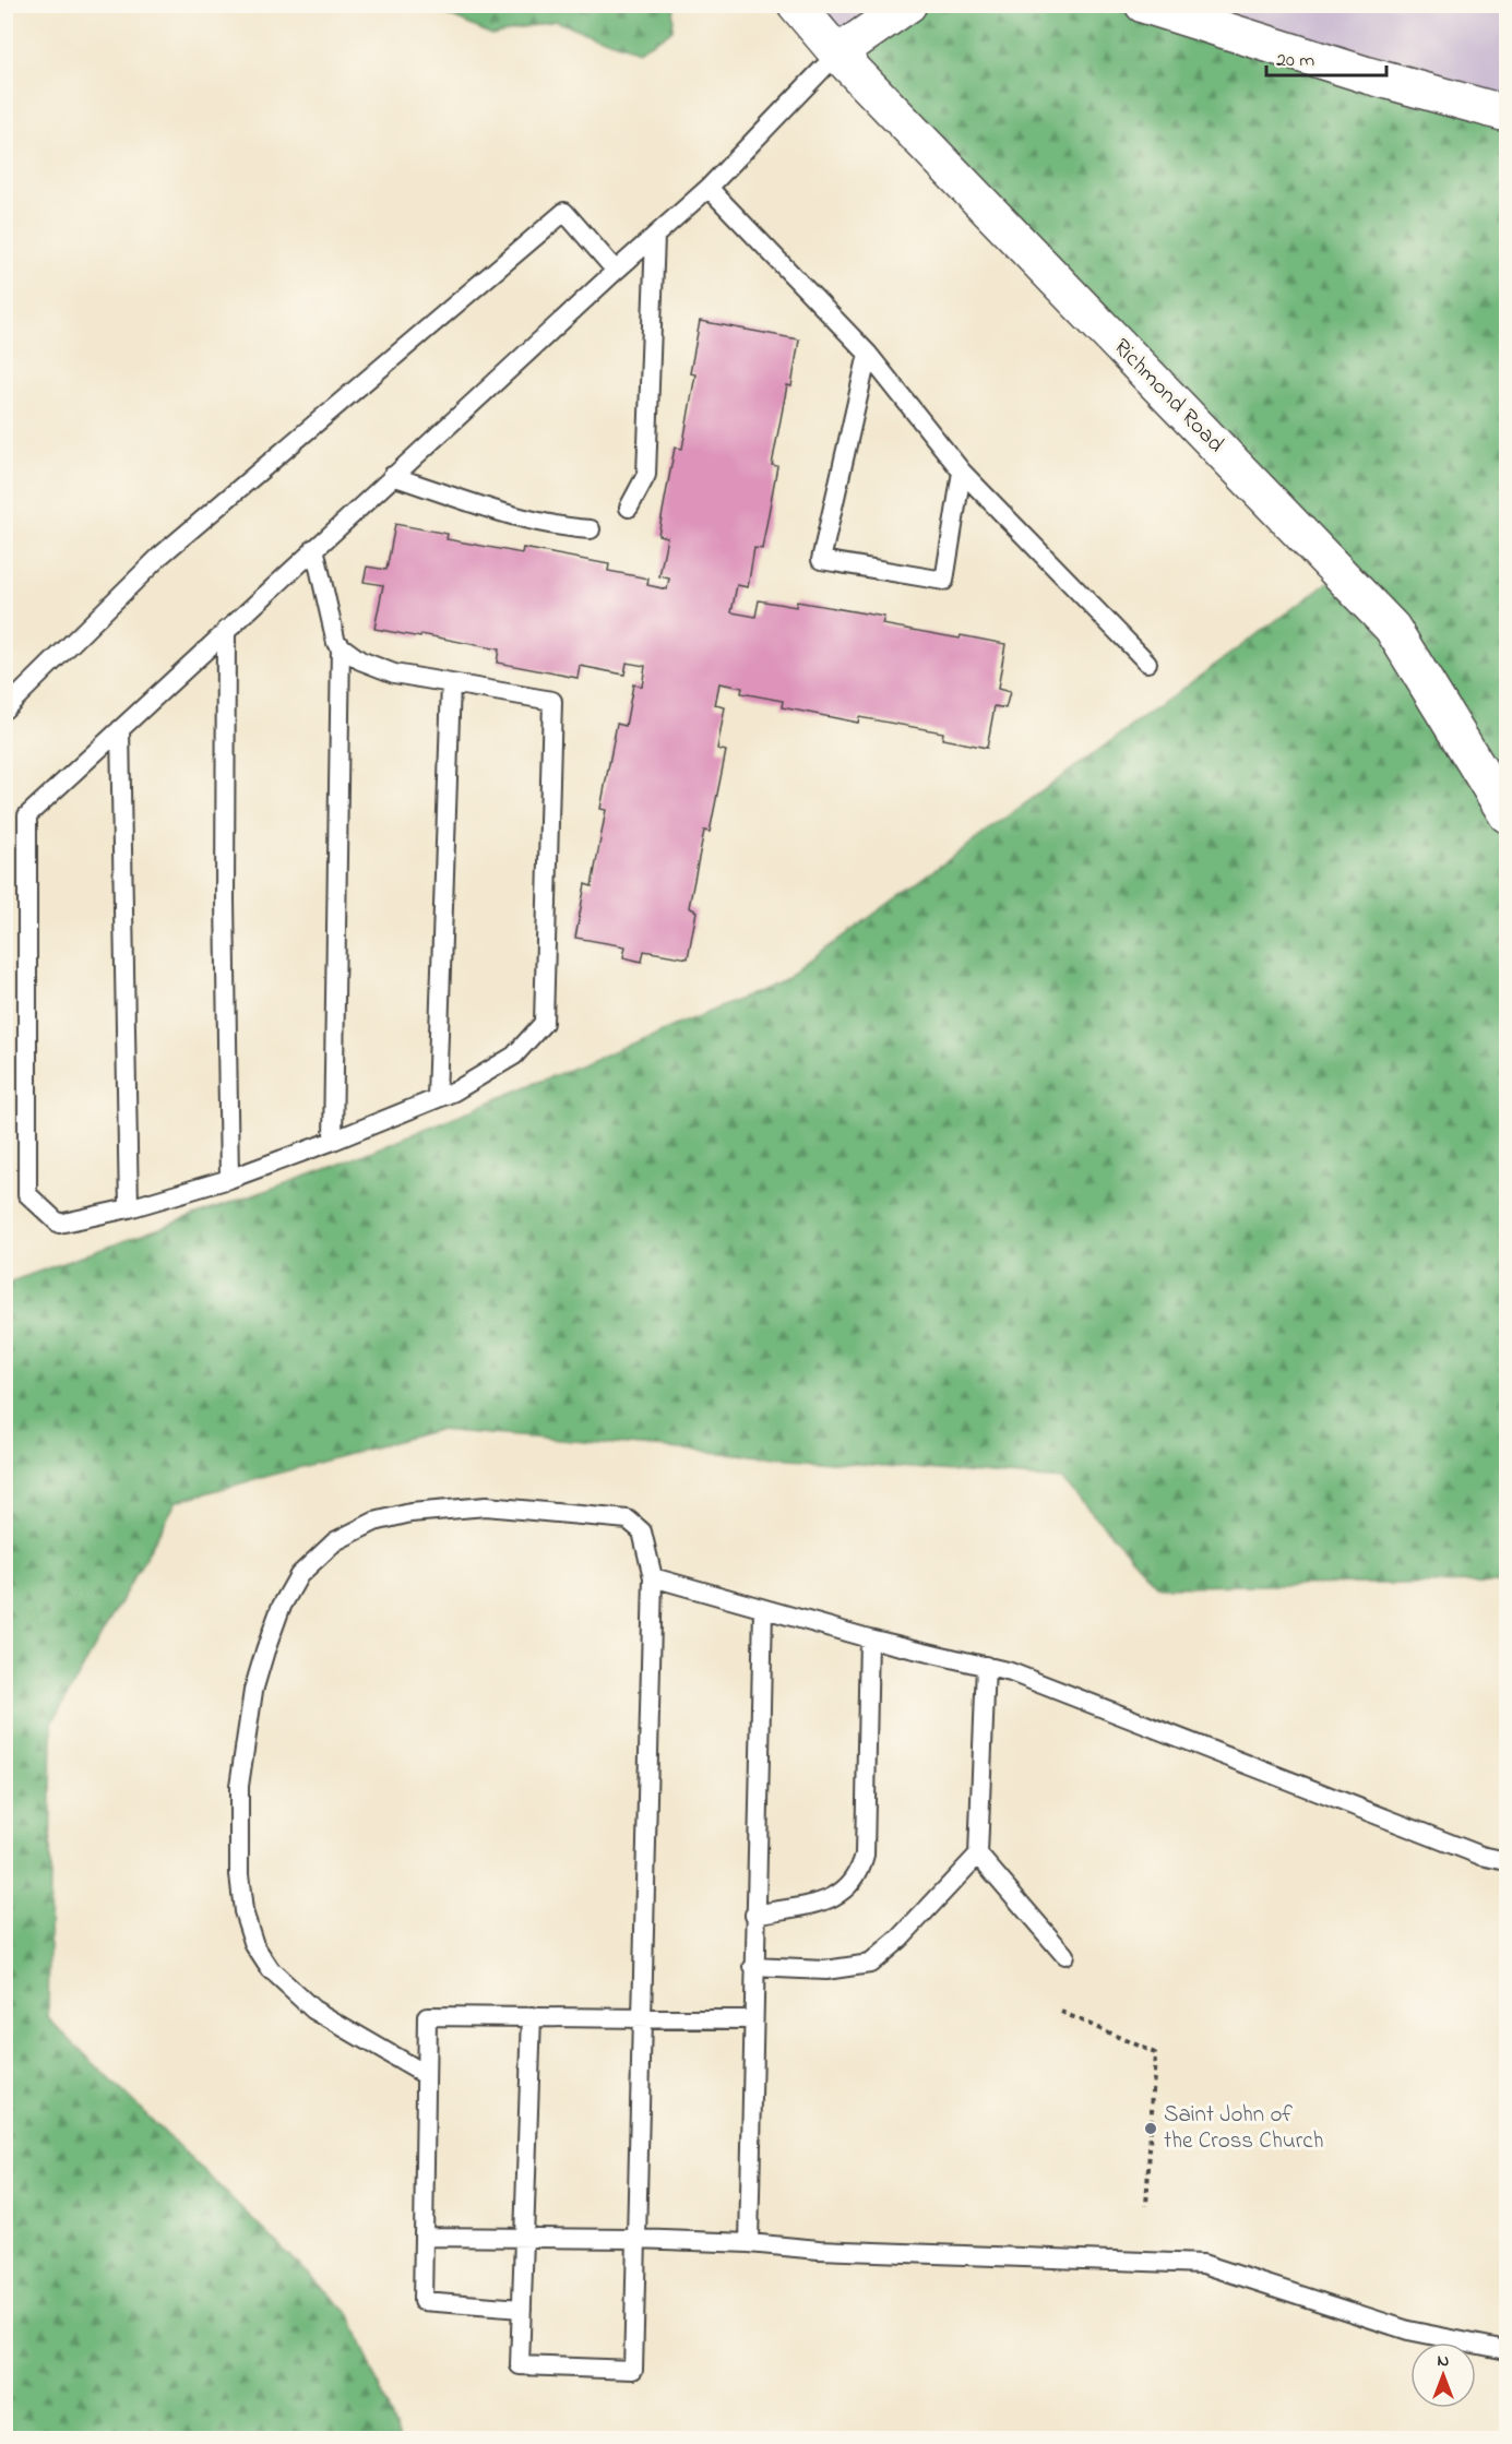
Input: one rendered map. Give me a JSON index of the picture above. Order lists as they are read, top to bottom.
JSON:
{
  "streets": {
    "main road": ["Richmond Road"]
  },
  "places": ["Saint John of the Cross Church"],
  "scale_bar": "20 m",
  "north": "top"
}
